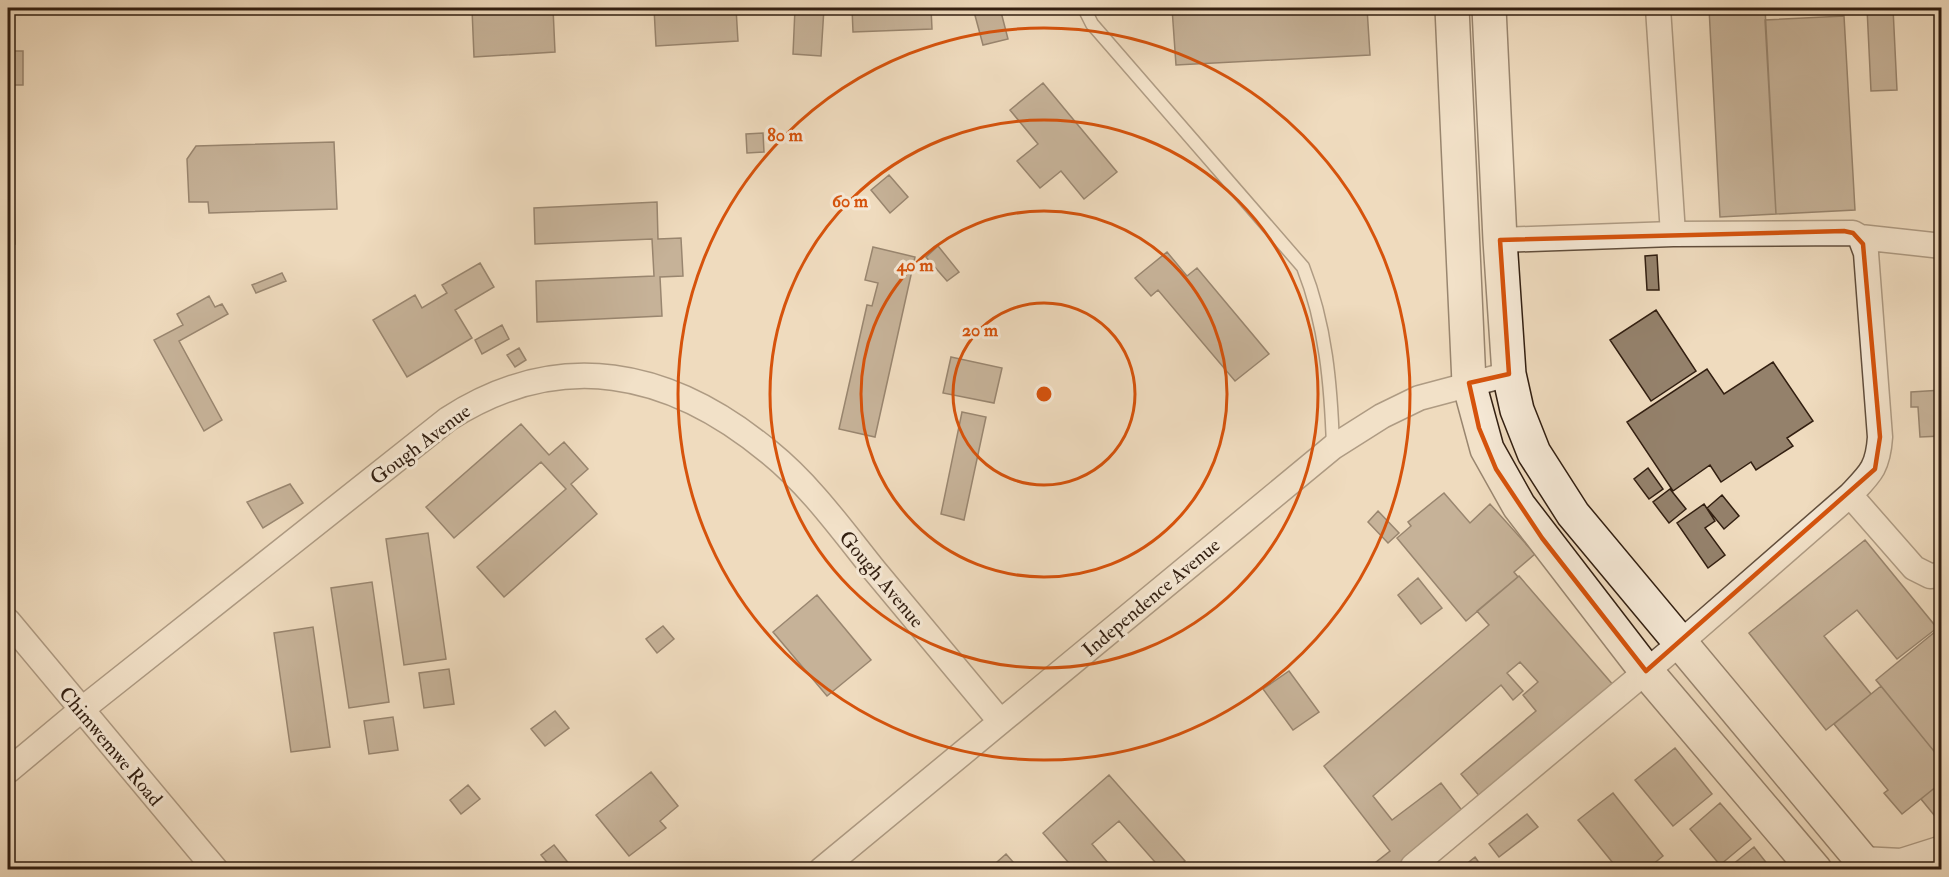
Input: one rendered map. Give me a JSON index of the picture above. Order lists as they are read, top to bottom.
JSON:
{
  "streets": {
    "street": ["Gough Avenue", "Independence Avenue", "Chimwemwe Road"]
  },
  "crossings": [
    ["Gough Avenue", "Independence Avenue"],
    ["Gough Avenue", "Chimwemwe Road"]
  ],
  "rings": [
    "80 m",
    "60 m",
    "40 m",
    "20 m"
  ]
}
